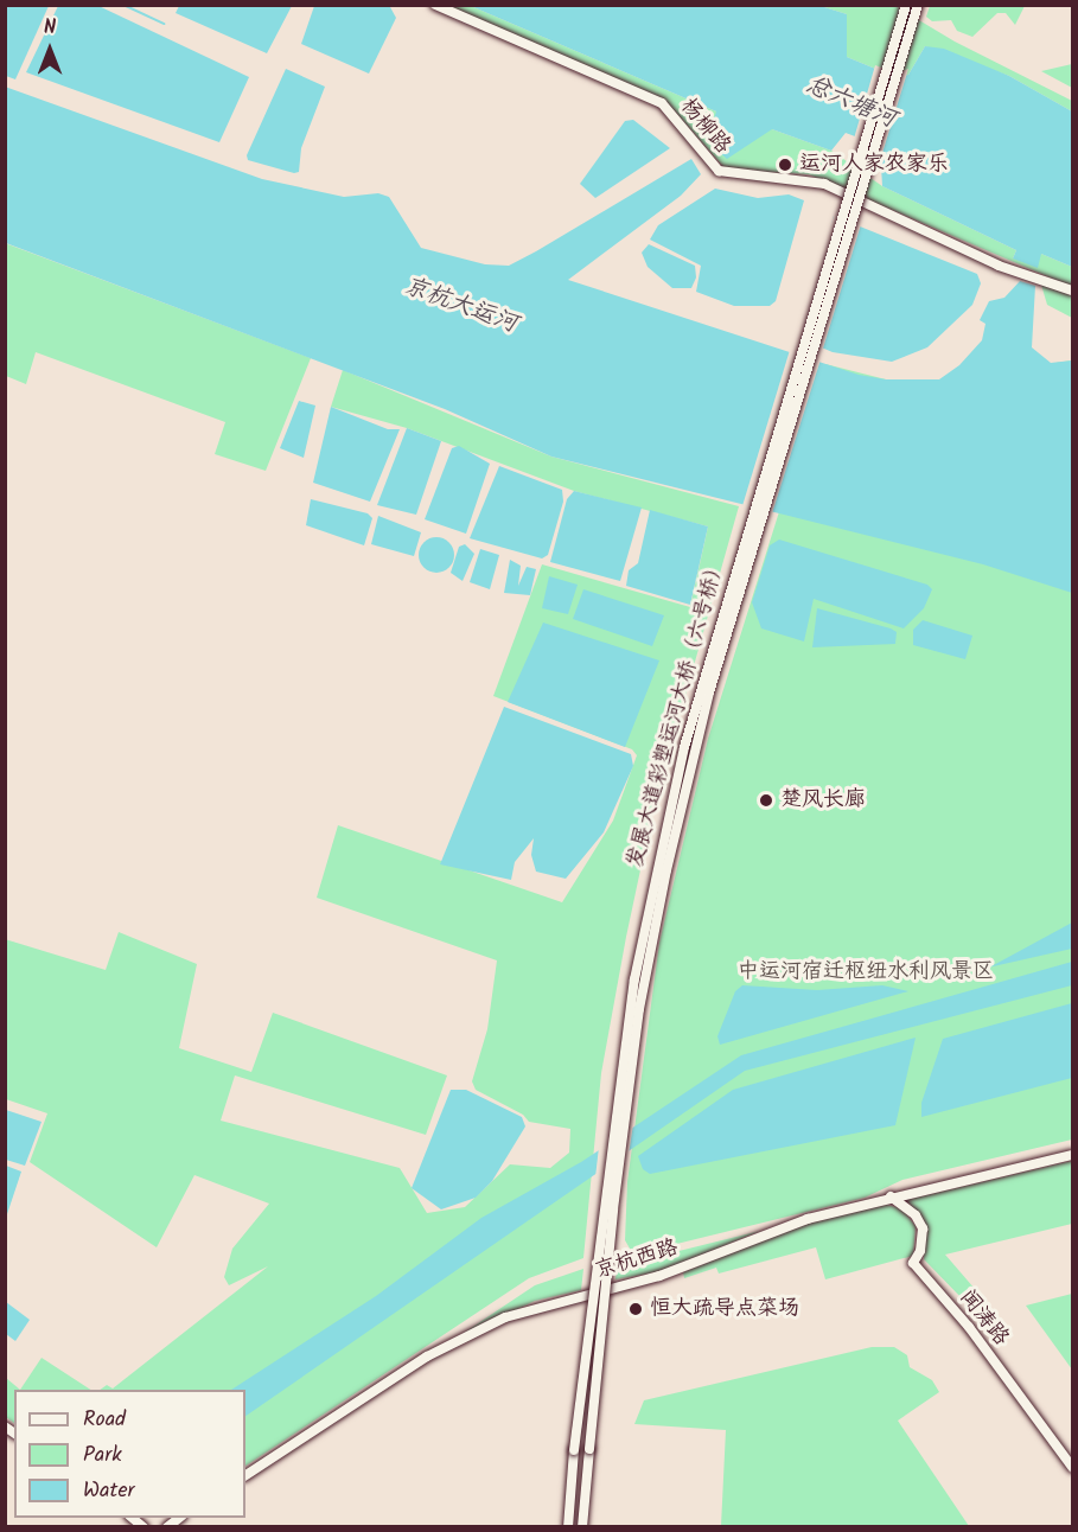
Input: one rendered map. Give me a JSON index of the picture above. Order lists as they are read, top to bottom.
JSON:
{
  "streets": {
    "main road": ["发展大道彩塑运河大桥（六号桥）"],
    "street": ["杨柳路", "京杭西路", "闻涛路"]
  },
  "crossings": [
    ["京杭西路", "闻涛路"]
  ],
  "water": ["总六塘河", "京杭大运河"],
  "parks": ["中运河宿迁枢纽水利风景区"],
  "places": ["运河人家农家乐", "楚风长廊", "恒大疏导点菜场"],
  "legend": ["Road", "Park", "Water"],
  "north": "top"
}
